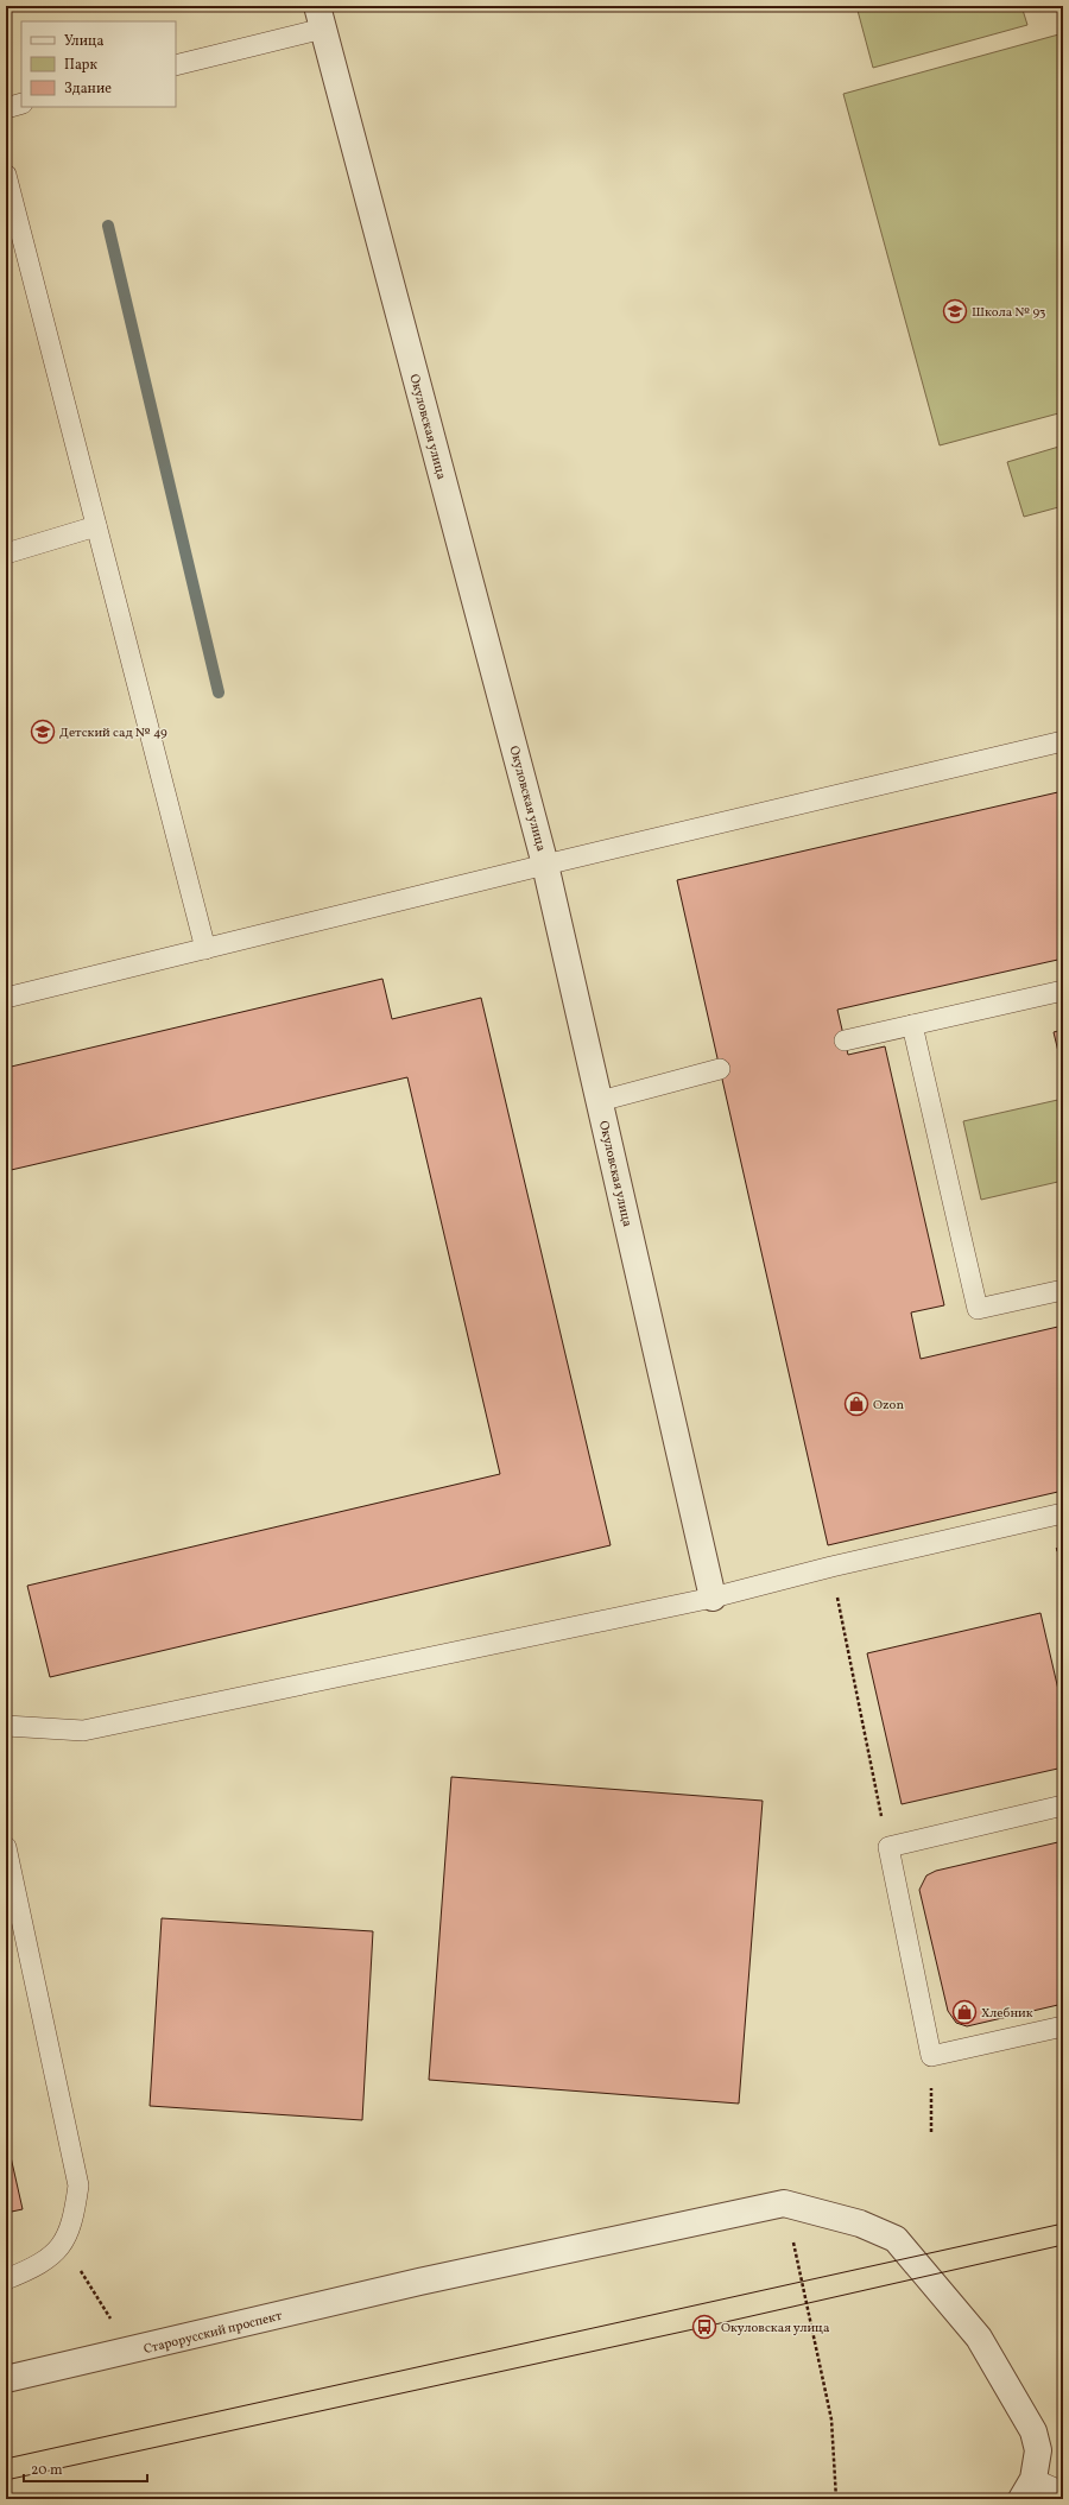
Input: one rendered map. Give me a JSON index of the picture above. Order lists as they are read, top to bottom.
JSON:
{
  "streets": {
    "street": ["Окуловская улица", "Старорусский проспект"]
  },
  "places": {
    "school or university": ["Школа № 93", "Детский сад № 49"],
    "shop": ["Ozon", "Хлебник"],
    "bus stop": ["Окуловская улица"]
  },
  "legend": ["Улица", "Парк", "Здание"],
  "scale_bar": "20 m"
}
